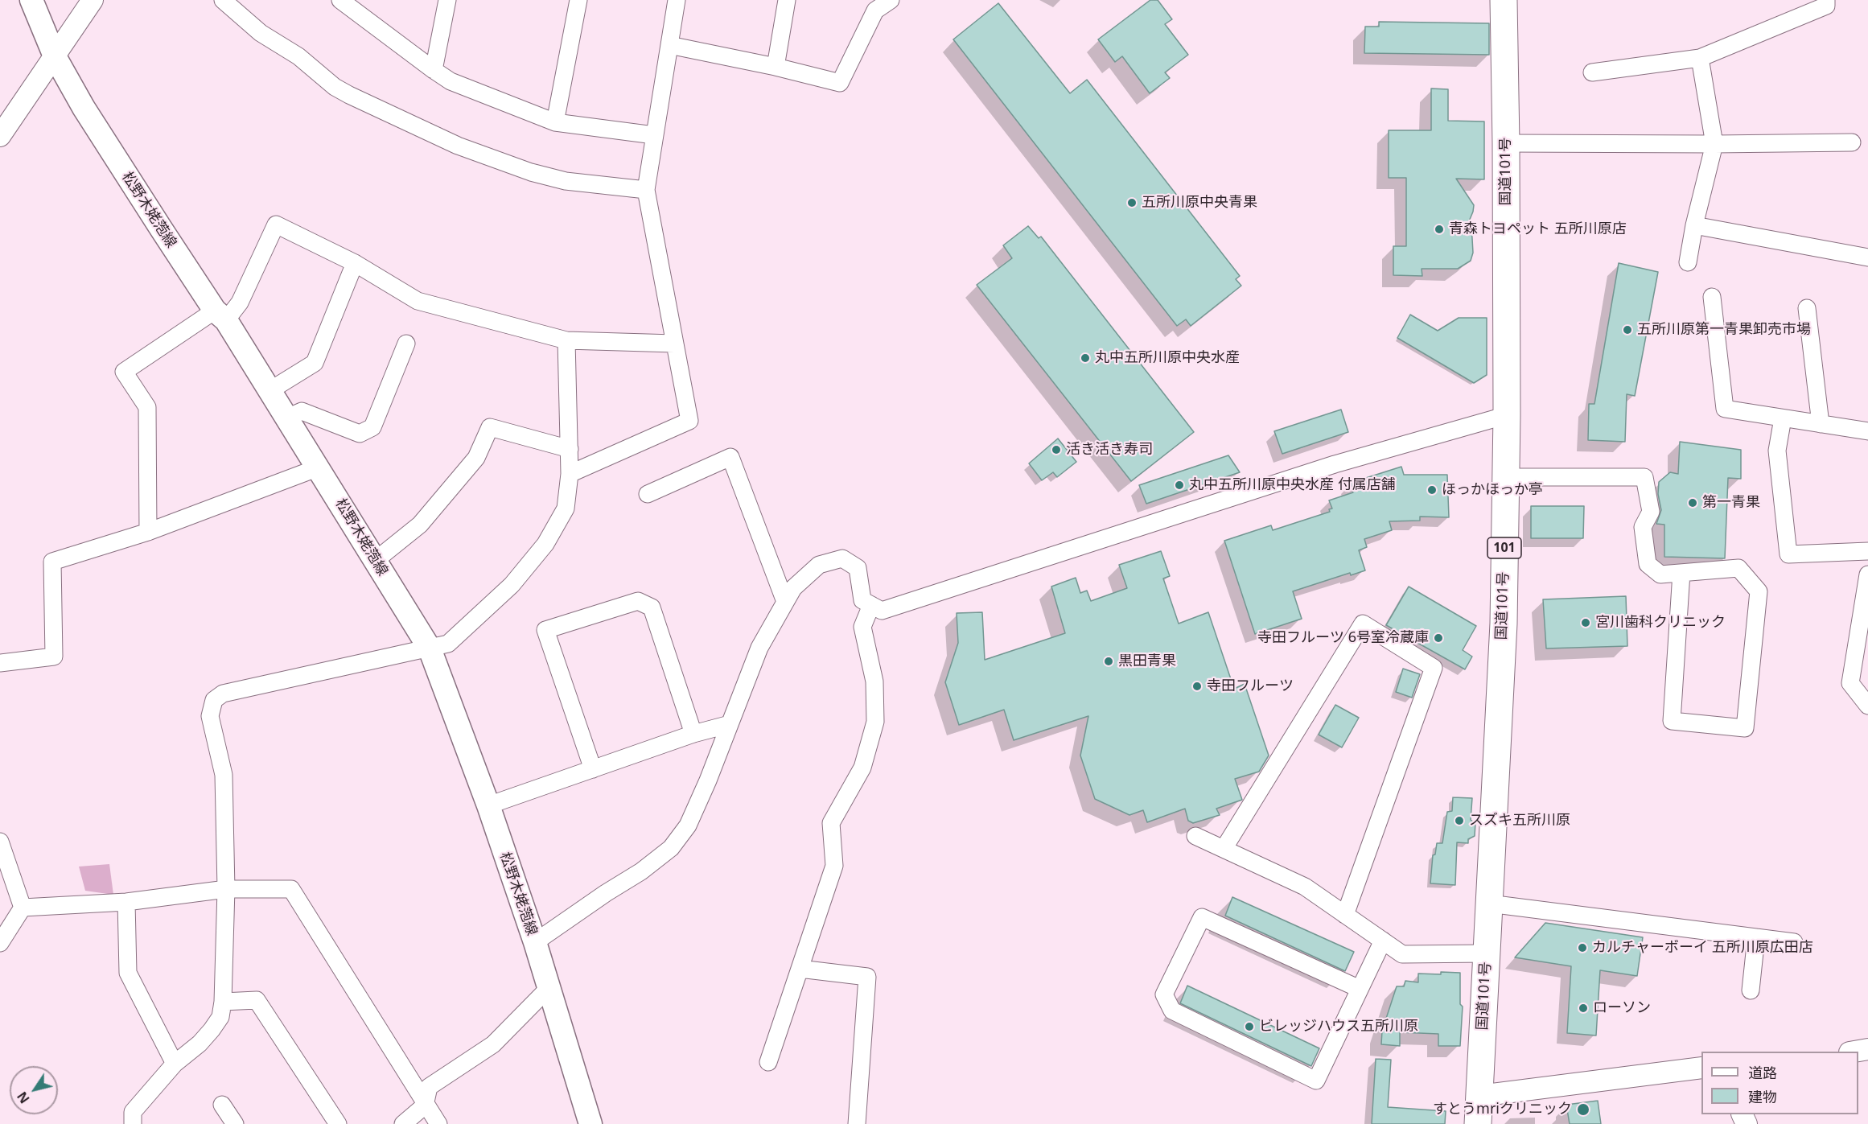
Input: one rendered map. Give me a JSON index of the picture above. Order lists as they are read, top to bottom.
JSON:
{
  "streets": {
    "highway": ["国道101号", "101"],
    "main road": ["松野木姥萢線"]
  },
  "places": [
    "五所川原中央青果",
    "青森トヨペット 五所川原店",
    "五所川原第一青果卸売市場",
    "丸中五所川原中央水産",
    "活き活き寿司",
    "丸中五所川原中央水産 付属店舗",
    "ほっかほっか亭",
    "第一青果",
    "宮川歯科クリニック",
    "寺田フルーツ 6号室冷蔵庫",
    "黒田青果",
    "寺田フルーツ",
    "スズキ五所川原",
    "カルチャーボーイ 五所川原広田店",
    "ローソン",
    "ビレッジハウス五所川原",
    "すとうmriクリニック"
  ],
  "legend": ["道路", "建物"],
  "north": "bottom left"
}
